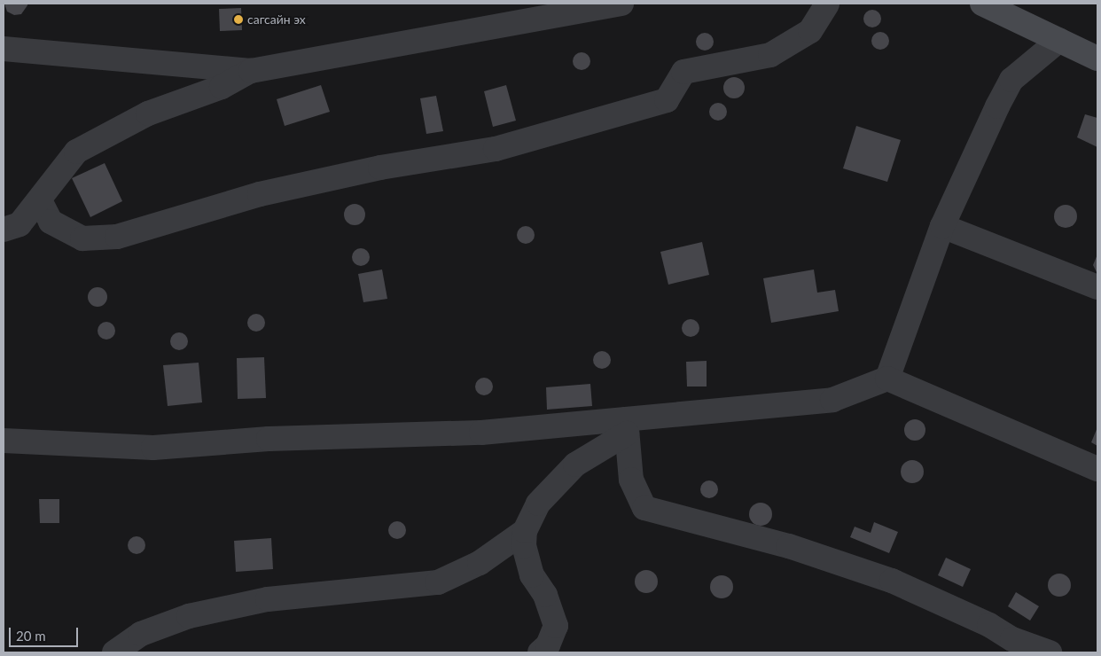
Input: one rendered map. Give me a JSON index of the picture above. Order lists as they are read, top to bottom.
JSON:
{
  "places": ["сагсайн эх"],
  "scale_bar": "20 m"
}
